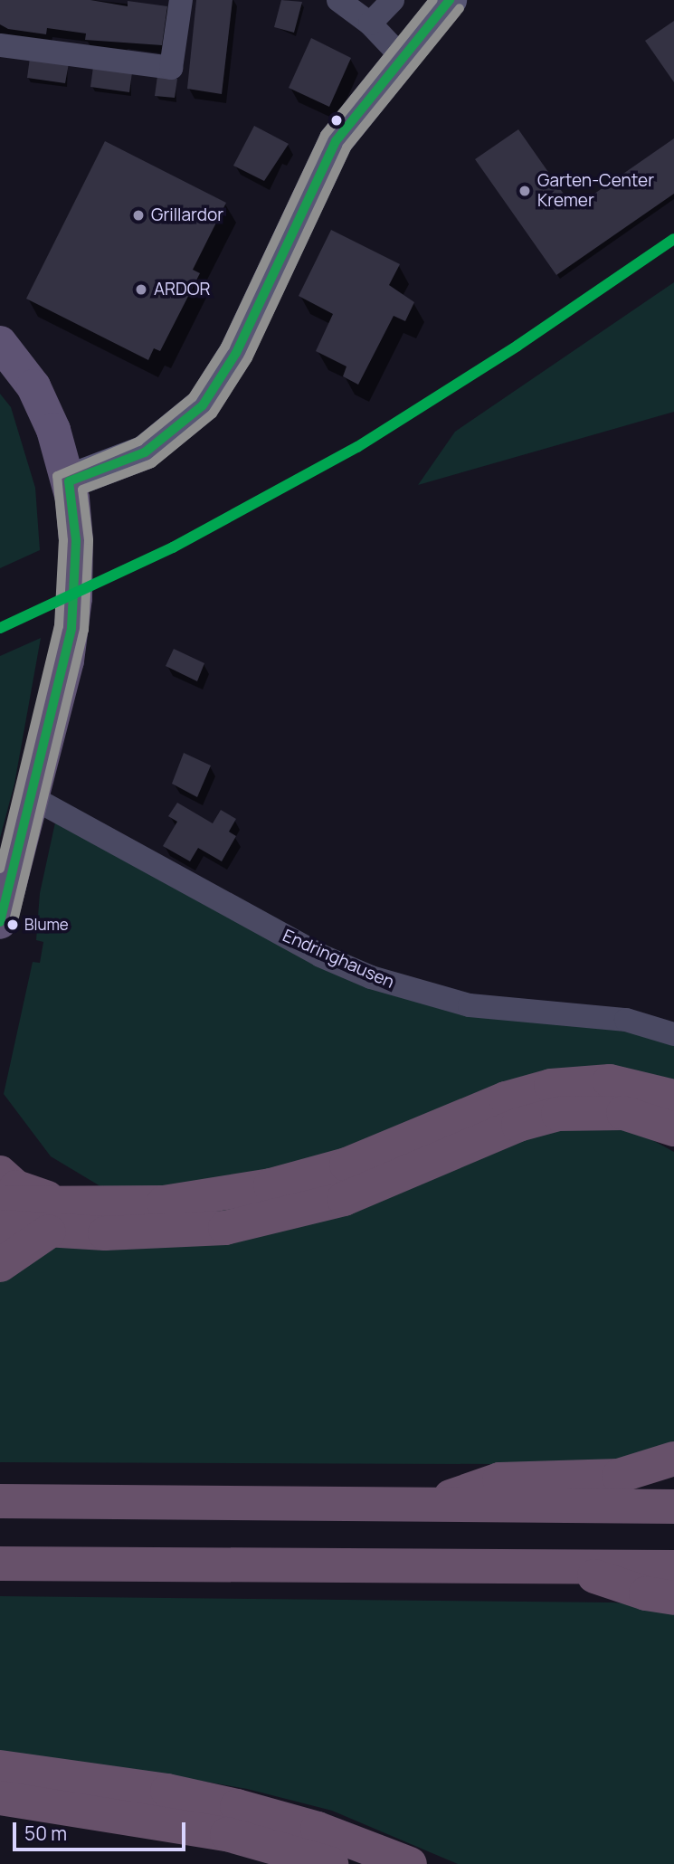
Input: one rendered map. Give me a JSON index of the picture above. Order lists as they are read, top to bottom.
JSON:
{
  "streets": {
    "street": ["Endringhausen"]
  },
  "places": [
    "Garten-Center Kremer",
    "Grillardor",
    "ARDOR",
    "Blume"
  ],
  "scale_bar": "50 m"
}
